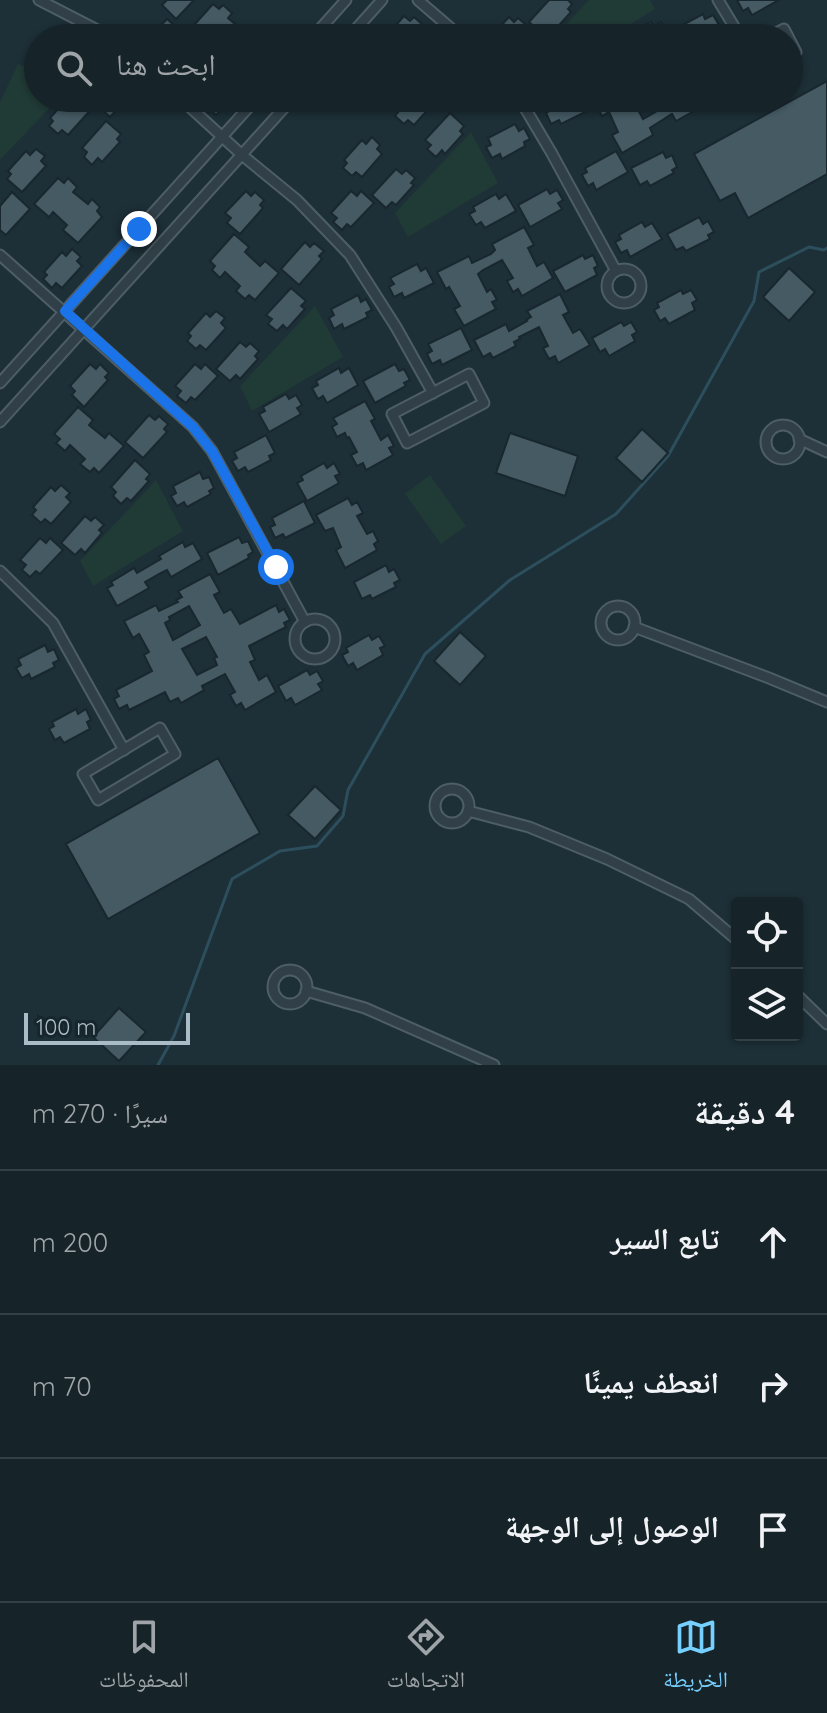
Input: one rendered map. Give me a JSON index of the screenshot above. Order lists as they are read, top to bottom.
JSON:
{
  "scale_bar": "100 m",
  "page": {
    "search": "ابحث هنا",
    "scale": "100 m",
    "heading": ["4 دقيقة", "سيرًا · 270 m"],
    "list": [
      ["تابع السير", "200 m"],
      ["انعطف يمينًا", "70 m"],
      "الوصول إلى الوجهة"
    ],
    "nav": ["الخريطة", "الاتجاهات", "المحفوظات"]
  }
}
